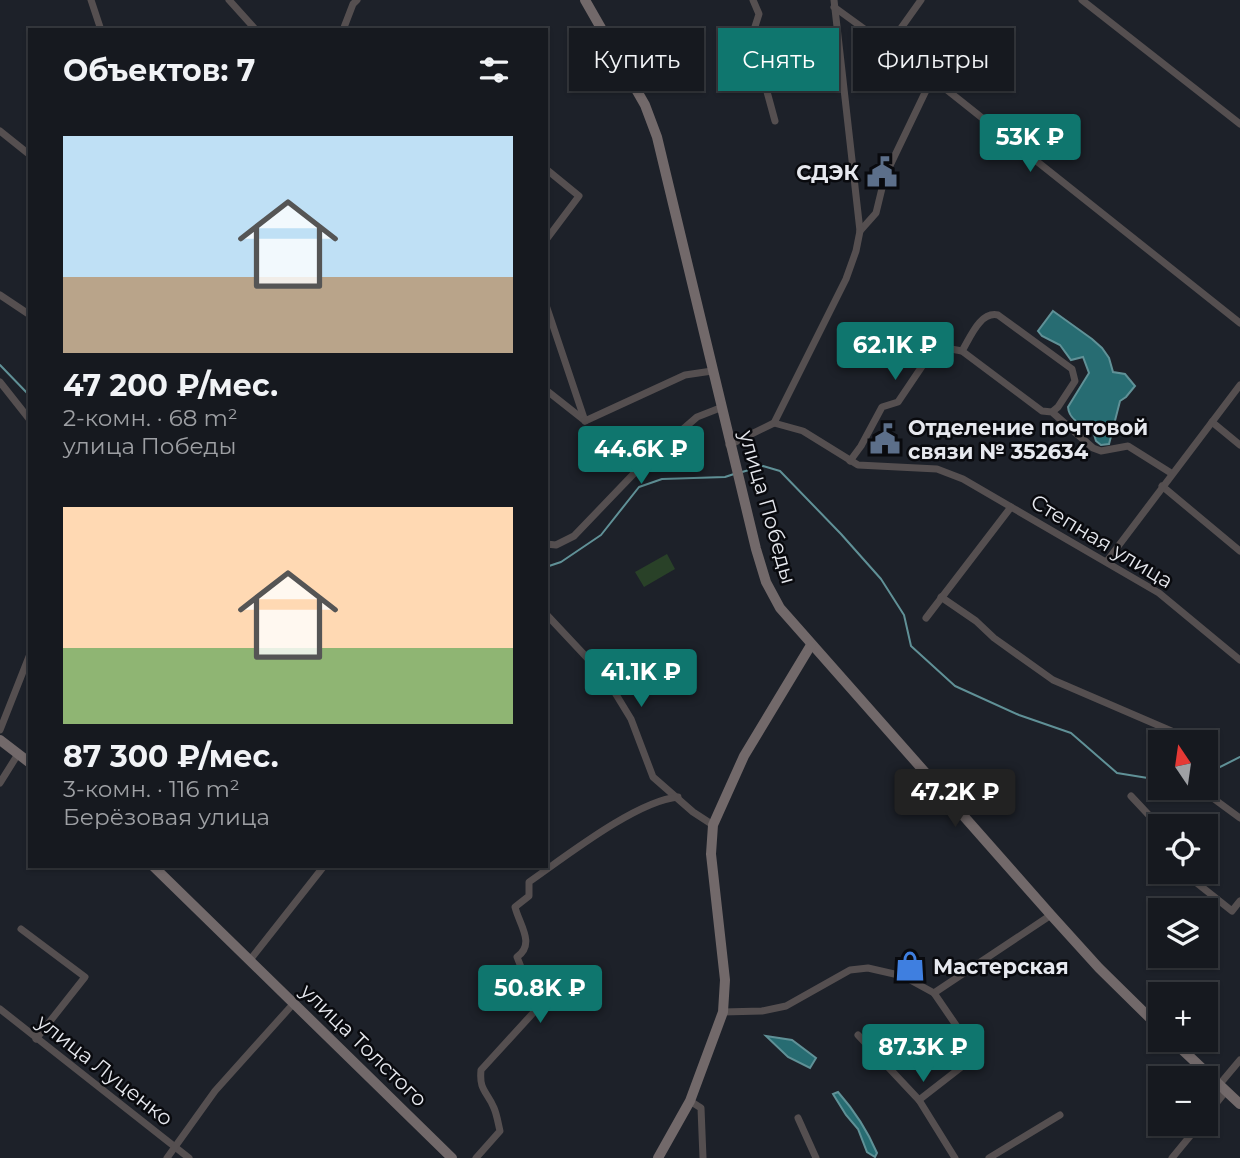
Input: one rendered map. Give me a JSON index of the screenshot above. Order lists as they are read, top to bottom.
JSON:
{
  "streets": {
    "street": [
      "улица Победы",
      "Степная улица",
      "улица Толстого",
      "улица Луценко"
    ]
  },
  "places": {
    "public building": ["СДЭК", "Отделение почтовой связи № 352634"],
    "shop": ["Мастерская"]
  },
  "north": "top",
  "page": {
    "chip": ["Купить", "Снять", "Фильтры"],
    "heading": "Объектов: 7",
    "list": [
      {
        "name": "47 200 ₽/мес.",
        "note": "2-комн. · 68 m² · улица Победы"
      },
      {
        "name": "87 300 ₽/мес.",
        "note": "3-комн. · 116 m² · Берёзовая улица"
      }
    ],
    "price": [
      "53K ₽",
      "62.1K ₽",
      "44.6K ₽",
      "41.1K ₽",
      "47.2K ₽",
      "50.8K ₽",
      "87.3K ₽"
    ],
    "map_buttons": ["+", "−"]
  }
}
